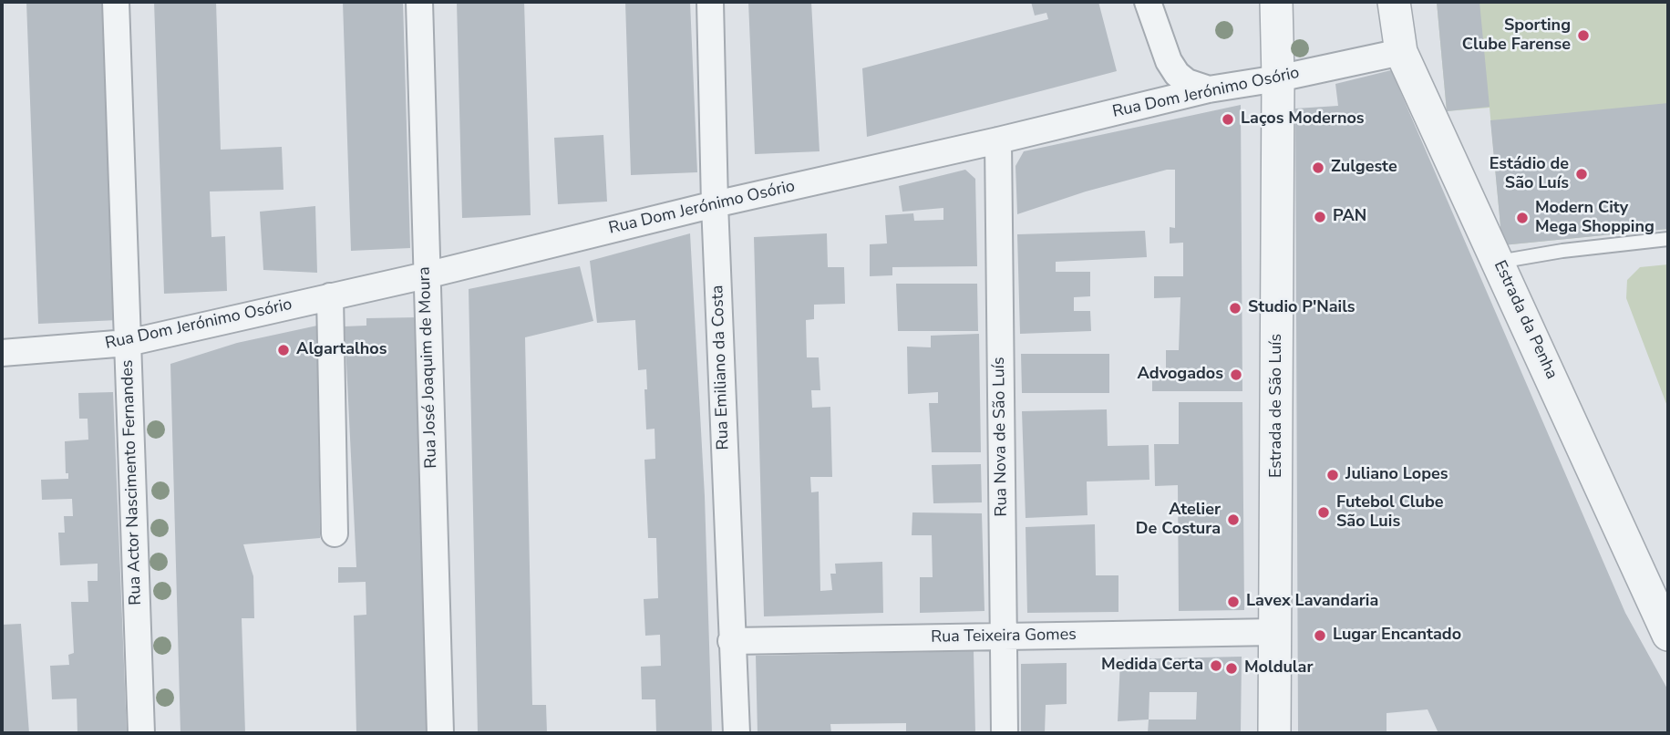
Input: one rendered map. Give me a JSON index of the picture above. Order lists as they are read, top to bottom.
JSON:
{
  "streets": {
    "street": [
      "Rua Dom Jerónimo Osório",
      "Estrada da Penha",
      "Rua José Joaquim de Moura",
      "Rua Emiliano da Costa",
      "Estrada de São Luís",
      "Rua Nova de São Luís",
      "Rua Actor Nascimento Fernandes",
      "Rua Teixeira Gomes"
    ]
  },
  "crossings": [
    ["Rua Dom Jerónimo Osório", "Estrada da Penha"],
    ["Rua Dom Jerónimo Osório", "Rua José Joaquim de Moura"],
    ["Rua Dom Jerónimo Osório", "Rua Emiliano da Costa"],
    ["Rua Dom Jerónimo Osório", "Estrada de São Luís"],
    ["Rua Dom Jerónimo Osório", "Rua Nova de São Luís"],
    ["Rua Dom Jerónimo Osório", "Rua Actor Nascimento Fernandes"],
    ["Rua Emiliano da Costa", "Rua Teixeira Gomes"],
    ["Estrada de São Luís", "Rua Teixeira Gomes"],
    ["Rua Nova de São Luís", "Rua Teixeira Gomes"]
  ],
  "places": [
    "Sporting Clube Farense",
    "Laços Modernos",
    "Zulgeste",
    "Estádio de São Luís",
    "PAN",
    "Modern City Mega Shopping",
    "Studio P'Nails",
    "Algartalhos",
    "Advogados",
    "Juliano Lopes",
    "Futebol Clube São Luis",
    "Atelier De Costura",
    "Lavex Lavandaria",
    "Lugar Encantado",
    "Medida Certa",
    "Moldular"
  ]
}
